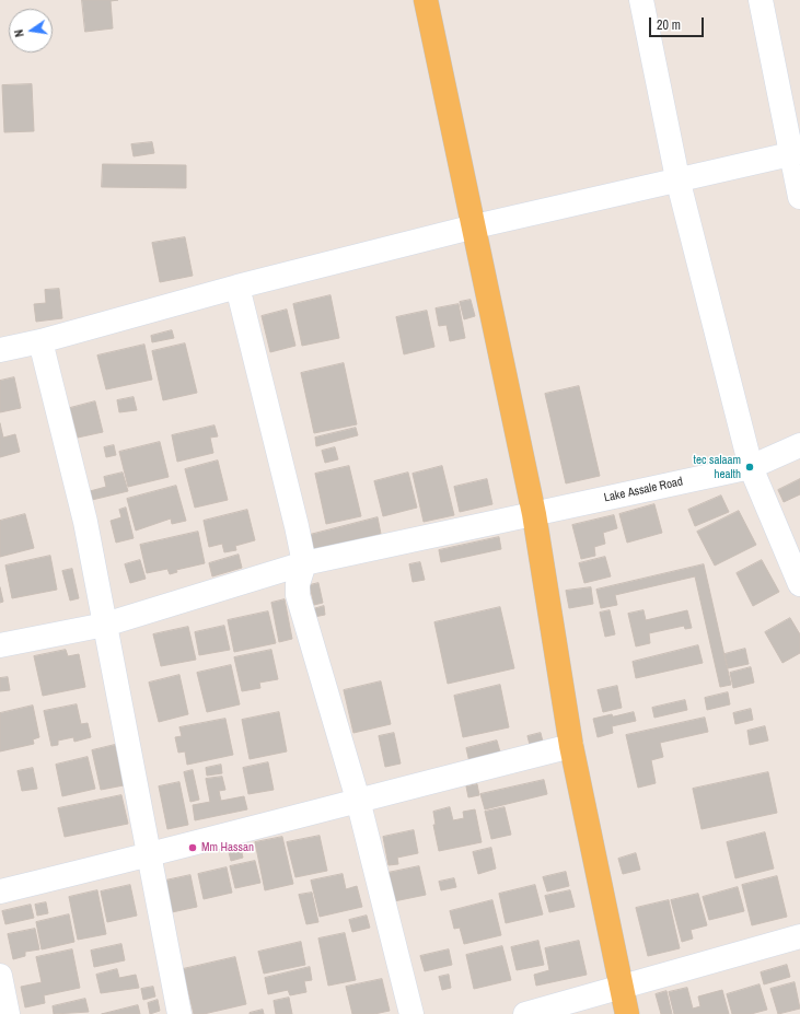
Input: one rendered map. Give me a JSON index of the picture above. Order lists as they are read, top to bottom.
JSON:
{
  "streets": {
    "street": ["Lake Assale Road"]
  },
  "places": ["tec salaam health", "Mm Hassan"],
  "scale_bar": "20 m",
  "north": "left"
}
